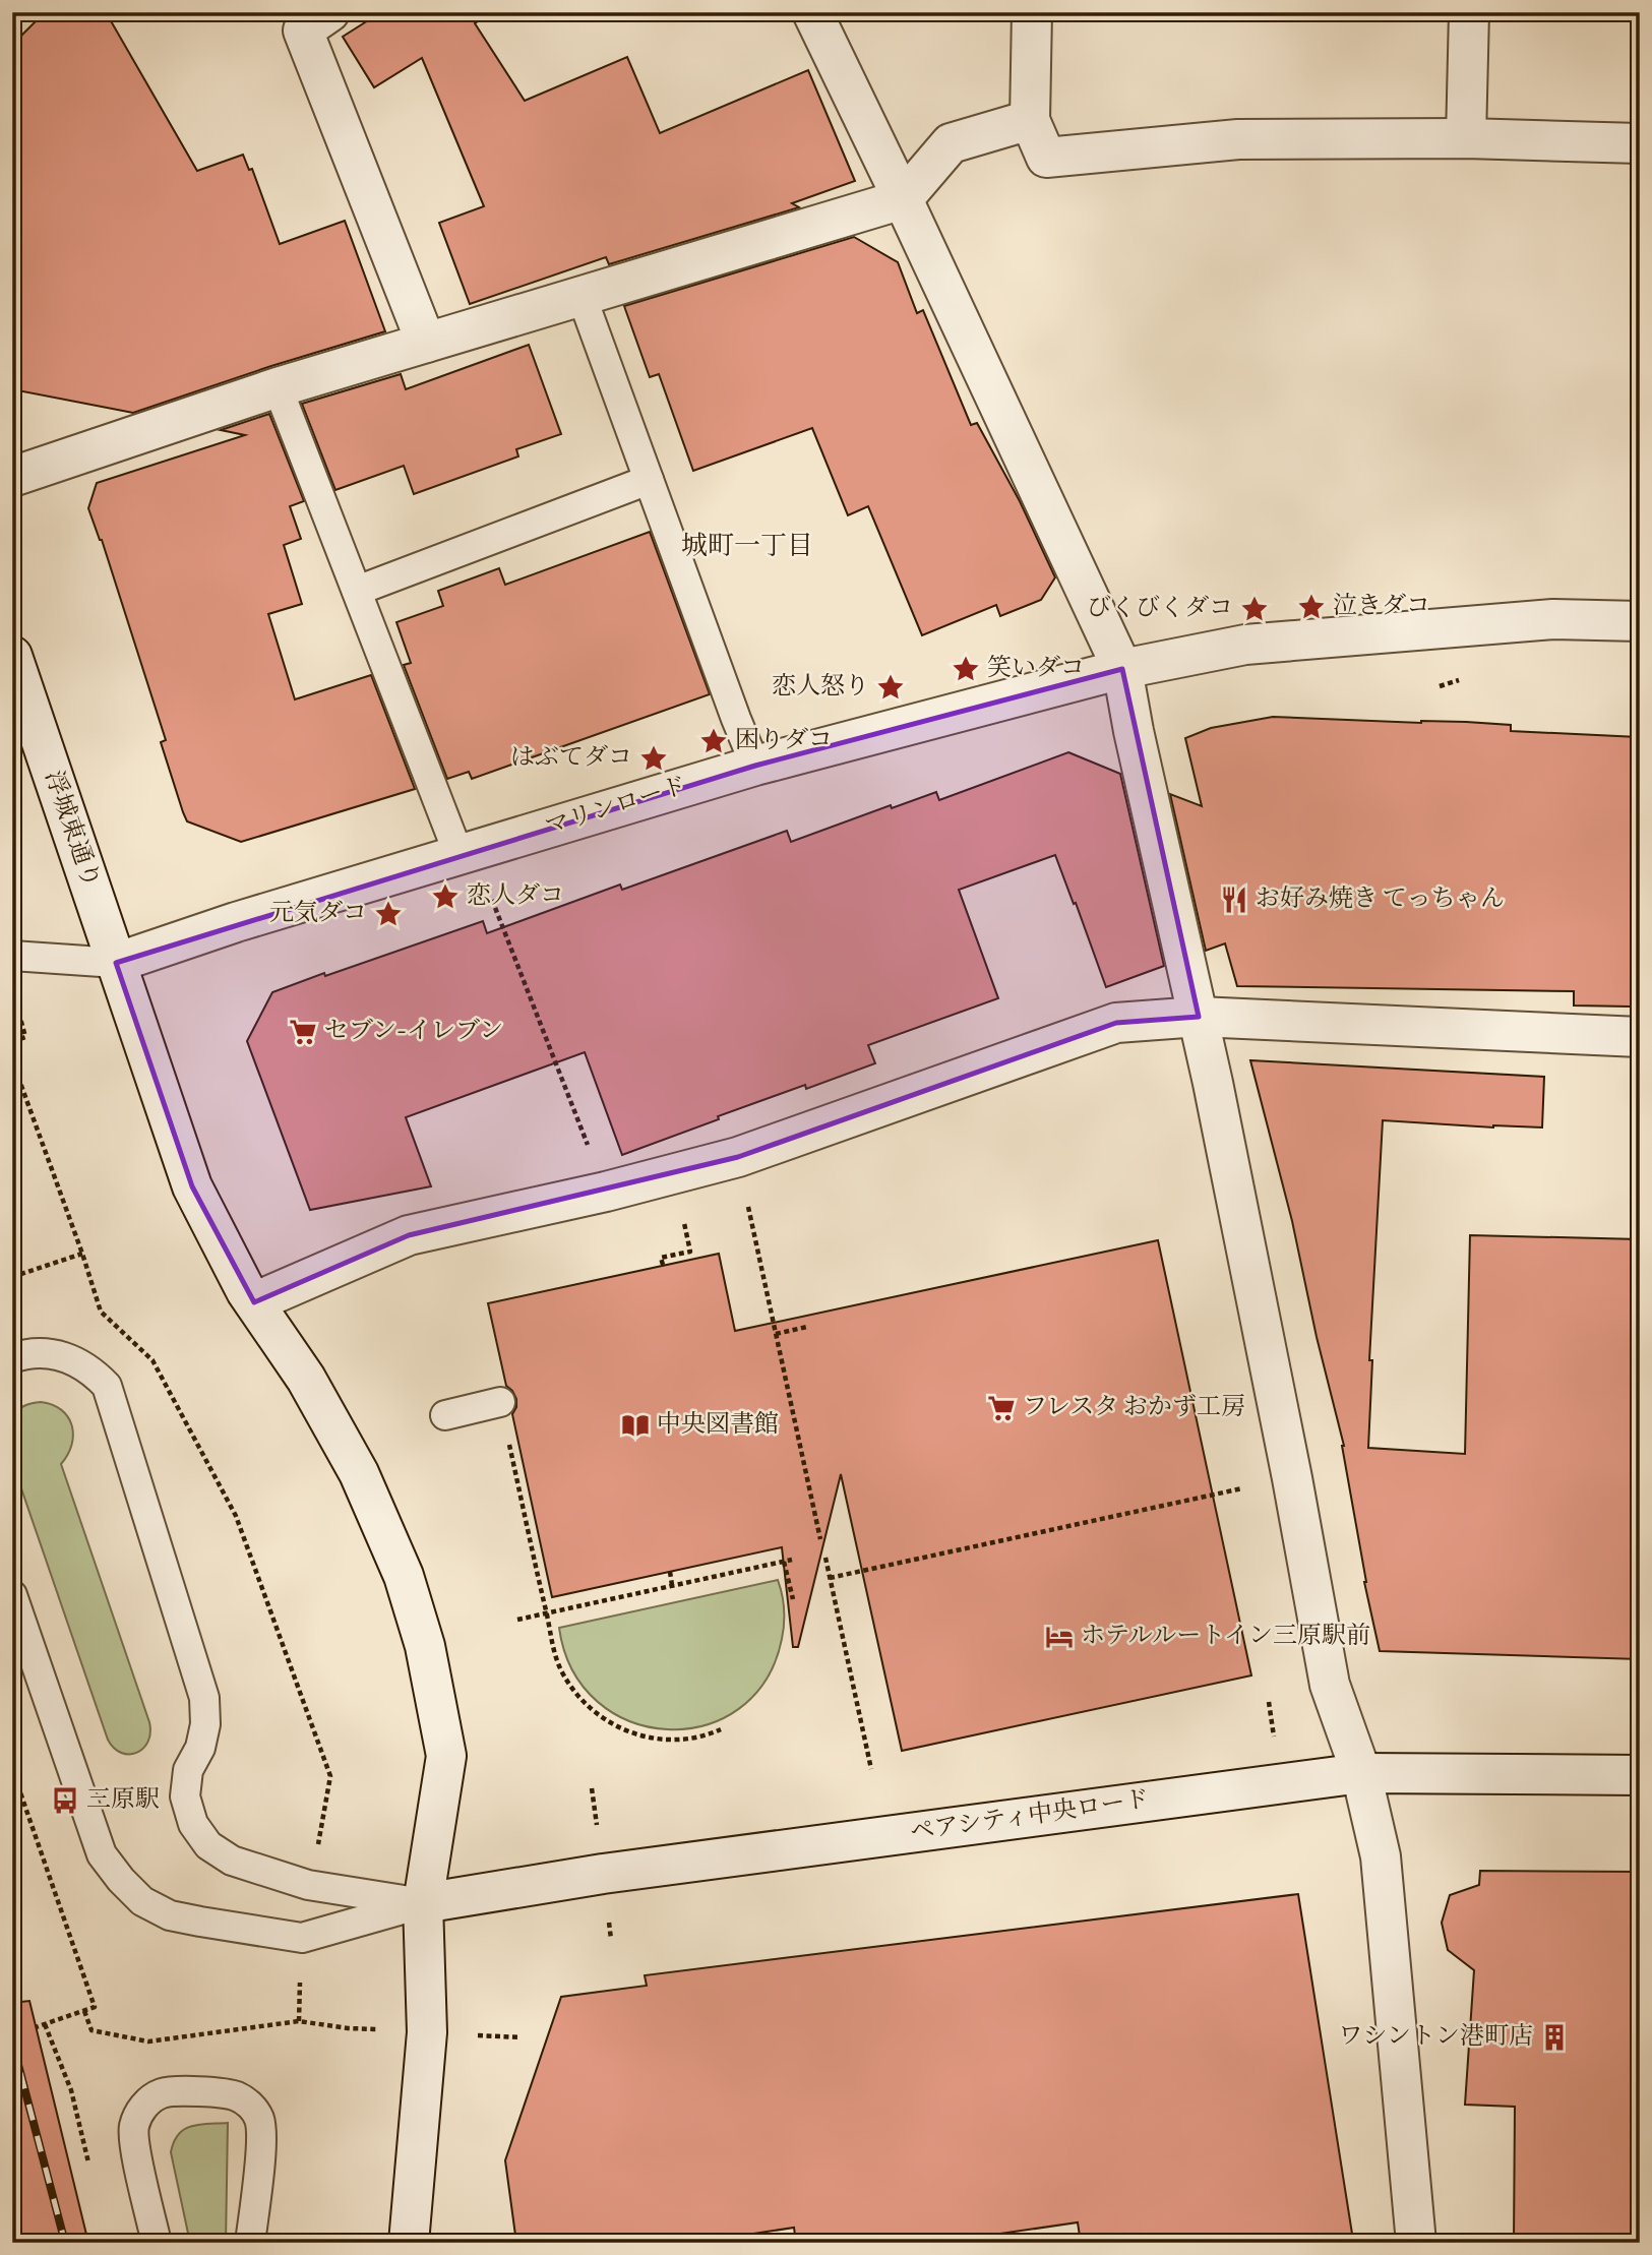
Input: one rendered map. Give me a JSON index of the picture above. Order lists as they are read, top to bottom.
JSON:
{
  "streets": {
    "street": ["マリンロード", "浮城東通り", "ペアシティ中央ロード"]
  },
  "crossings": [
    ["マリンロード", "浮城東通り"],
    ["浮城東通り", "ペアシティ中央ロード"]
  ],
  "districts": ["城町一丁目"],
  "places": {
    "place": [
      "泣きダコ",
      "びくびくダコ",
      "笑いダコ",
      "恋人怒り",
      "困りダコ",
      "はぶてダコ",
      "恋人ダコ",
      "元気ダコ"
    ],
    "restaurant": ["お好み焼き てっちゃん"],
    "supermarket": ["セブン-イレブン", "フレスタ おかず工房"],
    "library": ["中央図書館"],
    "hotel": ["ホテルルートイン三原駅前"],
    "bus stop": ["三原駅"],
    "building": ["ワシントン港町店"]
  }
}
